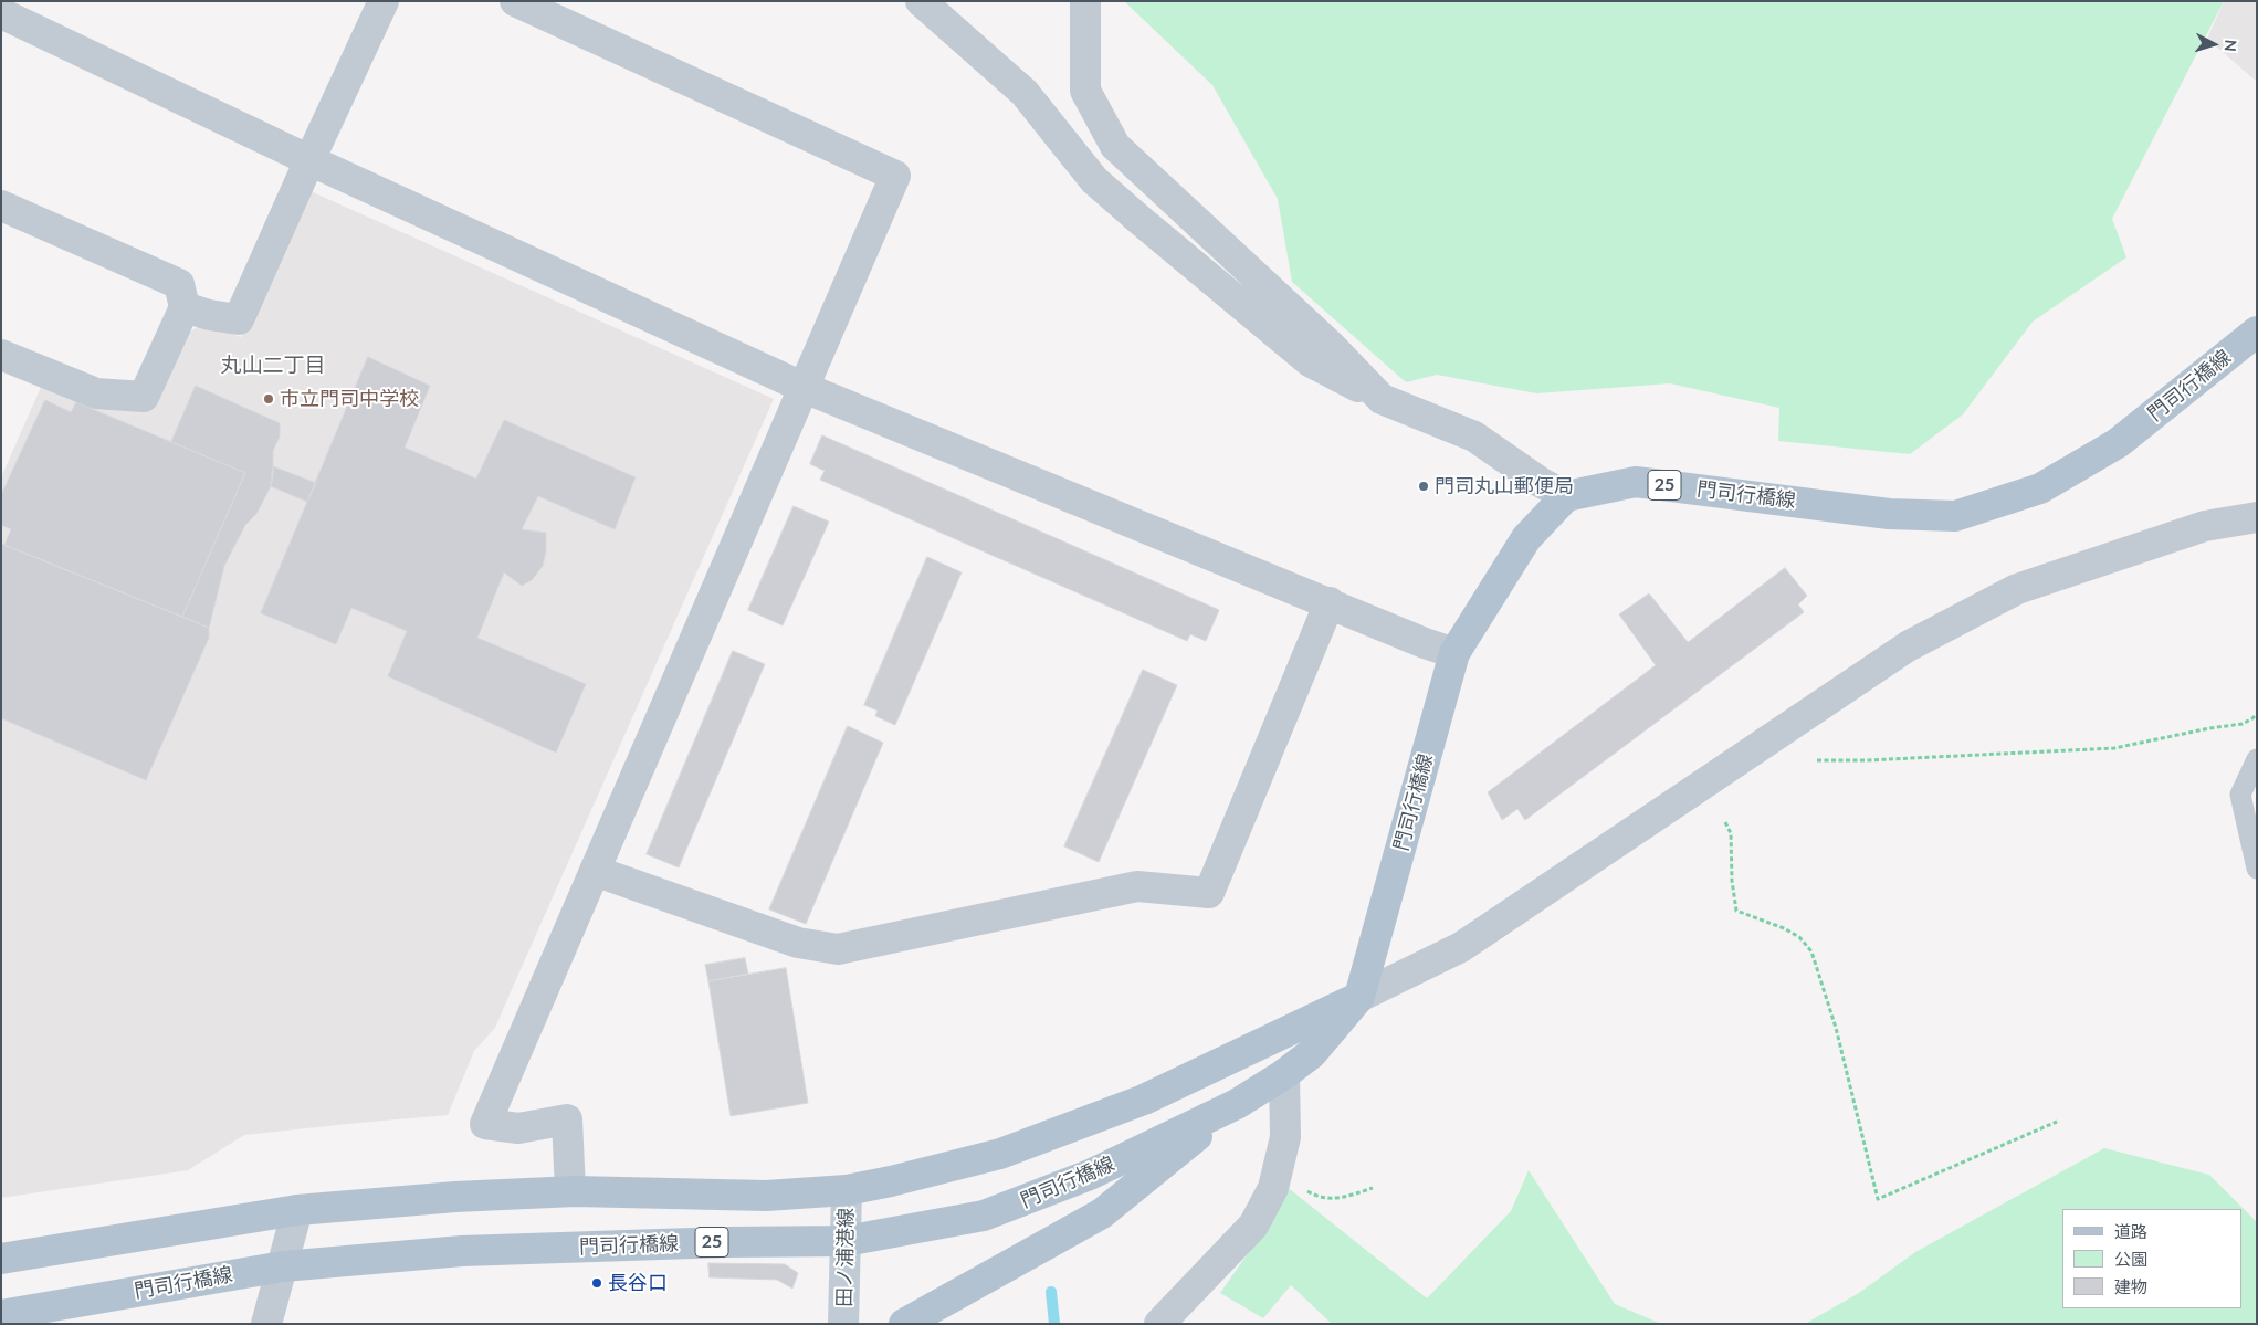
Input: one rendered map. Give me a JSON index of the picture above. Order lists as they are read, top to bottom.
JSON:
{
  "streets": {
    "main road": ["門司行橋線", "25", "田ノ浦港線"]
  },
  "crossings": [
    ["門司行橋線", "田ノ浦港線"]
  ],
  "districts": ["丸山二丁目"],
  "places": ["市立門司中学校", "門司丸山郵便局", "長谷口"],
  "legend": ["道路", "公園", "建物"],
  "north": "right"
}
